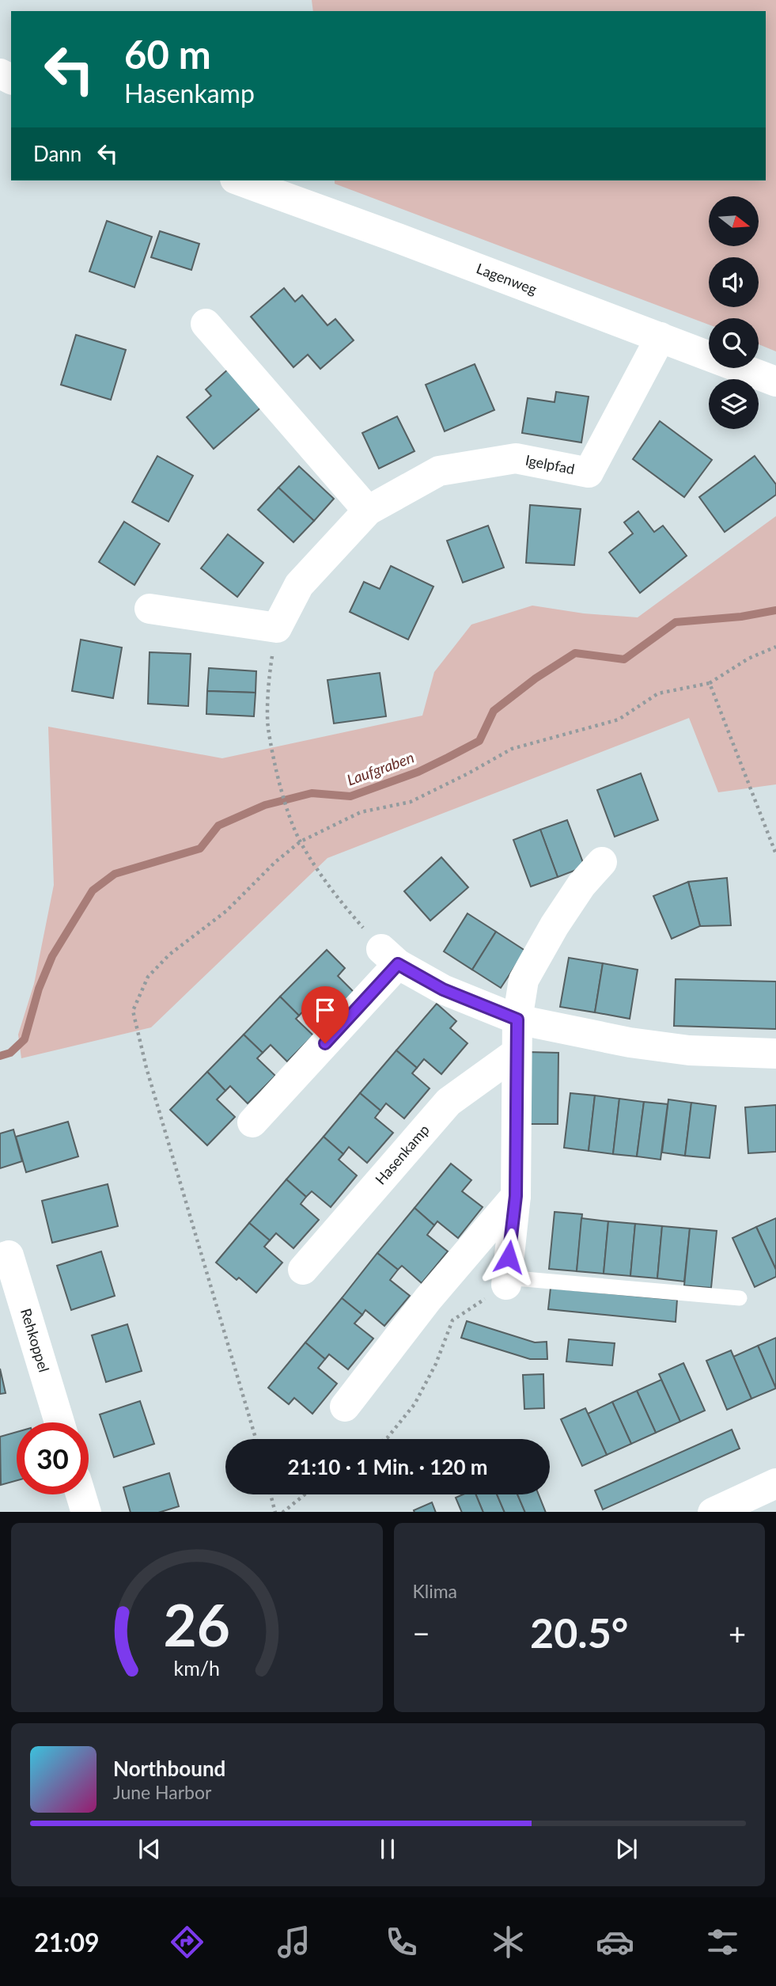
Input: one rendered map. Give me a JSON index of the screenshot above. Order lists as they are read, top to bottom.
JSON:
{
  "streets": {
    "street": [
      "Lagenweg",
      "Igelpfad",
      "Hasenkamp",
      "Rehkoppel"
    ]
  },
  "crossings": [
    ["Lagenweg", "Igelpfad"]
  ],
  "water": ["Laufgraben"],
  "north": "right",
  "page": {
    "turn": ["60 m", "Hasenkamp"],
    "then": "Dann",
    "limit": "30",
    "trip": "21:10 · 1 Min. · 120 m",
    "tile": "Klima",
    "heat": ["−", "20.5°", "+"],
    "song": ["Northbound", "June Harbor"],
    "tabs": "21:09",
    "gauge": ["26", "km/h"]
  }
}
